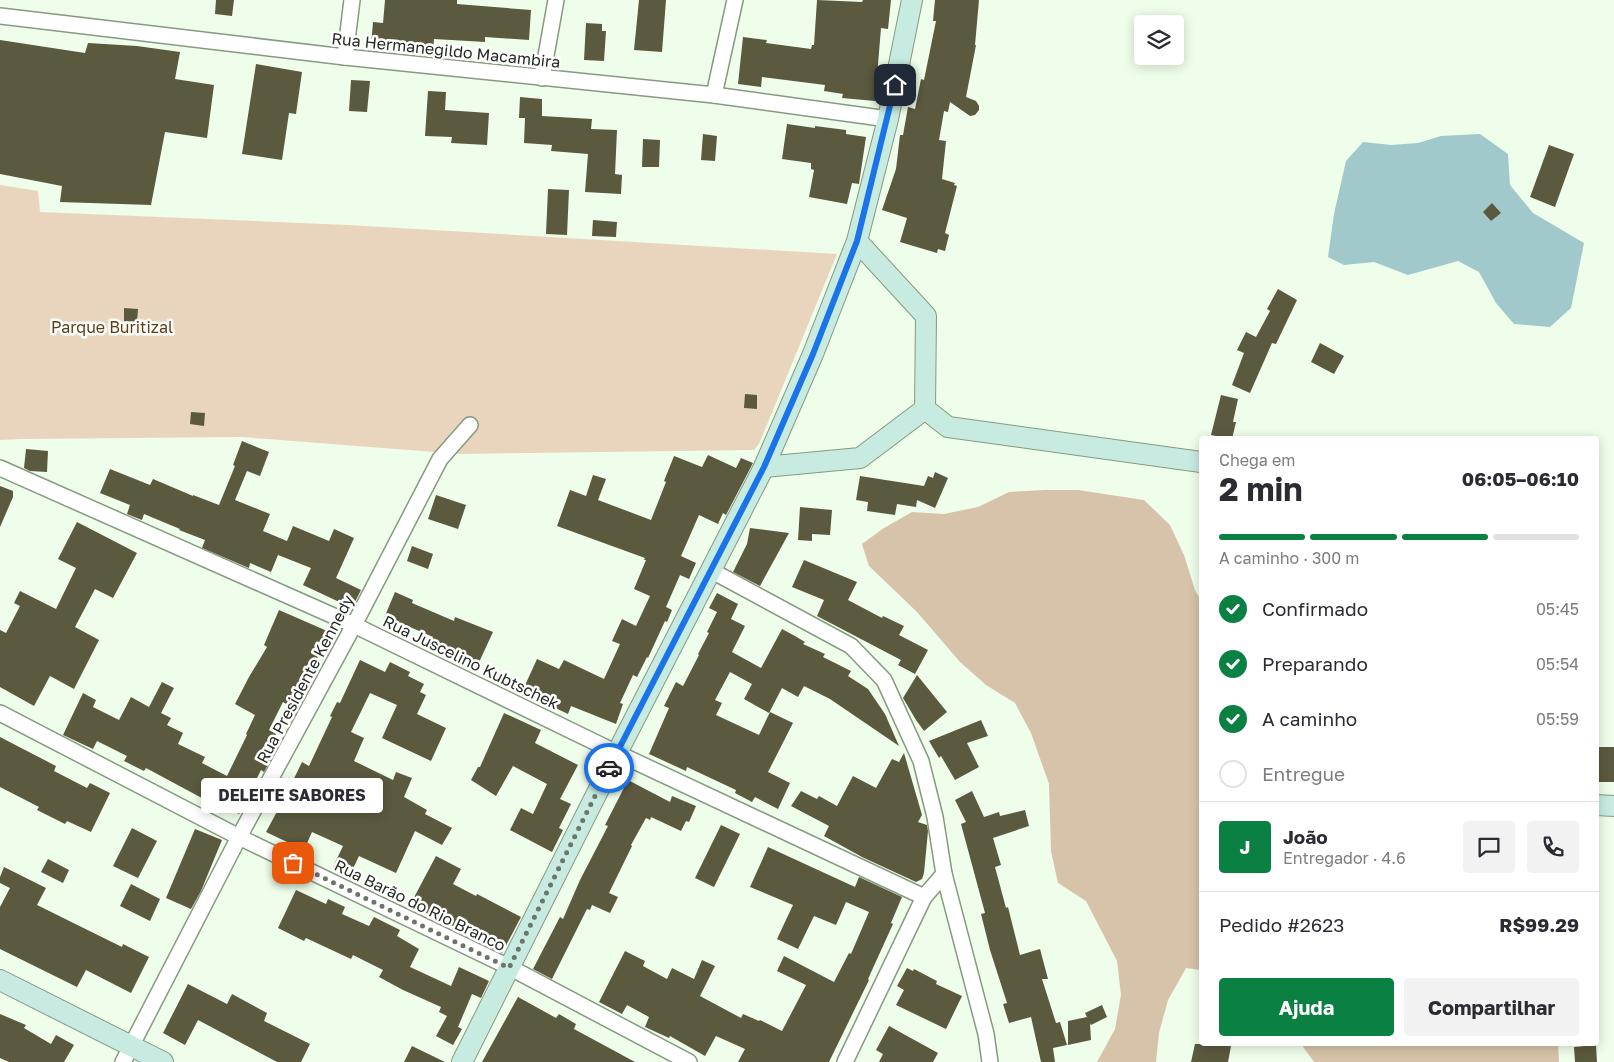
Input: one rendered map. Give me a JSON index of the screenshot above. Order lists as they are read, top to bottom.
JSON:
{
  "streets": {
    "street": [
      "Rua Hermanegildo Macambira",
      "Rua Juscelino Kubtschek",
      "Rua Presidente Kennedy",
      "Rua Barão do Rio Branco"
    ]
  },
  "crossings": [
    ["Rua Juscelino Kubtschek", "Rua Presidente Kennedy"],
    ["Rua Presidente Kennedy", "Rua Barão do Rio Branco"]
  ],
  "parks": ["Parque Buritizal"],
  "places": ["DELEITE SABORES"],
  "page": {
    "heading": ["2 min", "Chega em", "06:05–06:10"],
    "panel": [
      "João",
      "Entregador · 4.6",
      "Pedido #2623",
      "R$99.29"
    ],
    "bar": "A caminho · 300 m",
    "list": [
      ["Confirmado", "05:45"],
      ["Preparando", "05:54"],
      ["A caminho", "05:59"],
      "Entregue"
    ],
    "bubble": "DELEITE SABORES",
    "round": "J",
    "buttons": ["Ajuda", "Compartilhar"]
  }
}
